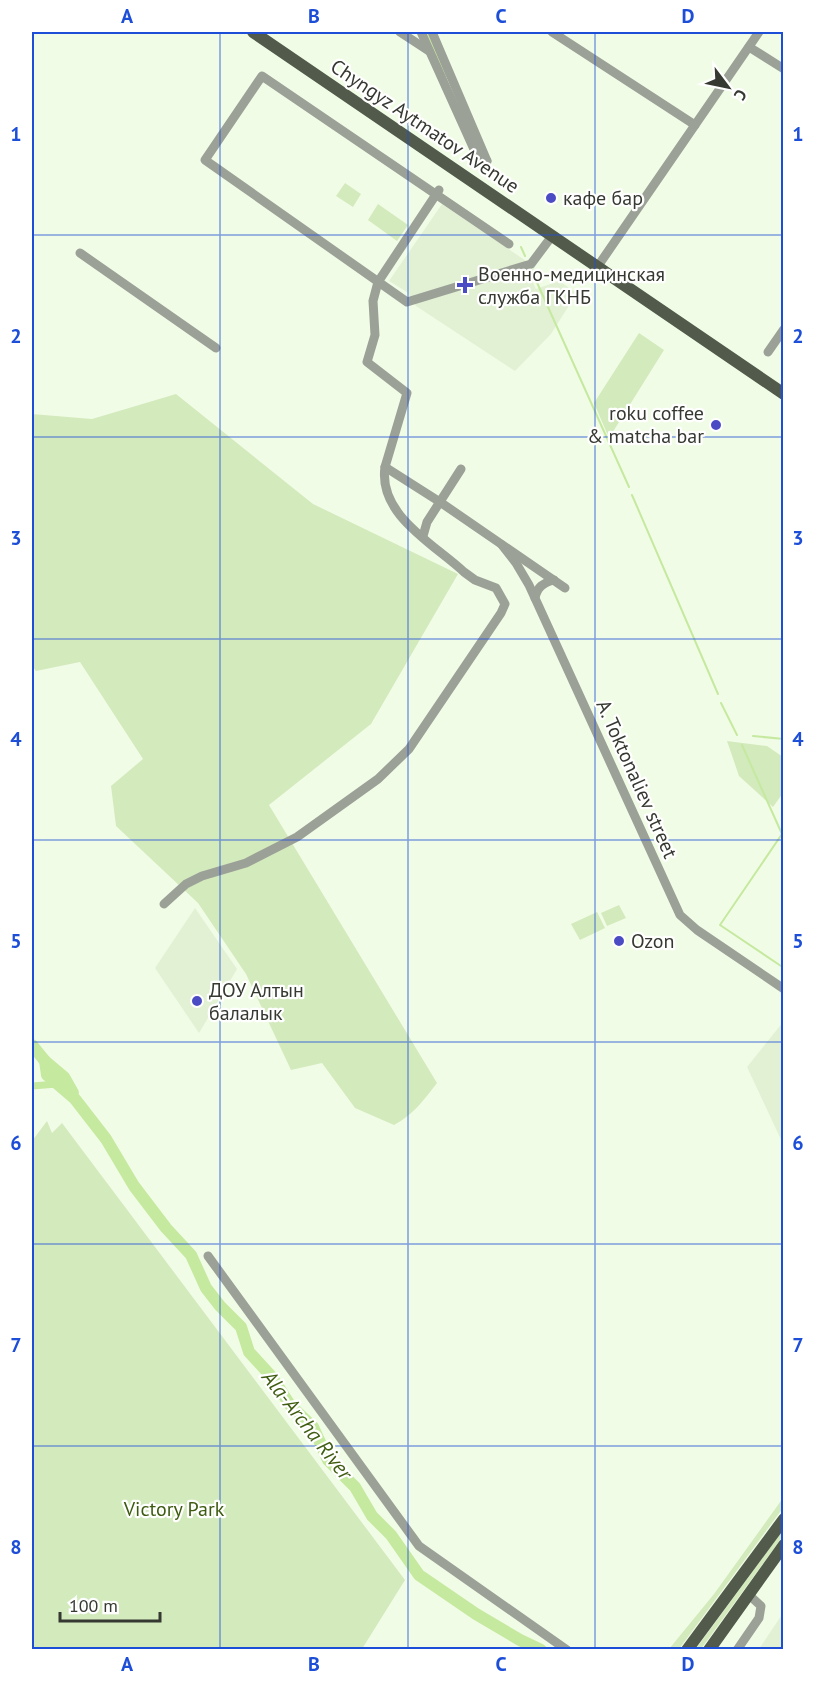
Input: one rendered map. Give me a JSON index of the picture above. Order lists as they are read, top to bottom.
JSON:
{
  "streets": {
    "main road": ["Chyngyz Aytmatov Avenue"],
    "street": ["A. Toktonaliev street"]
  },
  "water": ["Ala-Archa River"],
  "parks": ["Victory Park"],
  "places": {
    "other": [
      "кафе бар",
      "roku coffee & matcha bar",
      "Ozon",
      "ДОУ Алтын балалык"
    ],
    "health": ["Военно-медицинская служба ГКНБ"]
  },
  "scale_bar": "100 m",
  "north": "bottom right",
  "grid": {
    "columns": [
      "A",
      "B",
      "C",
      "D"
    ],
    "rows": [
      "1",
      "2",
      "3",
      "4",
      "5",
      "6",
      "7",
      "8"
    ]
  }
}
